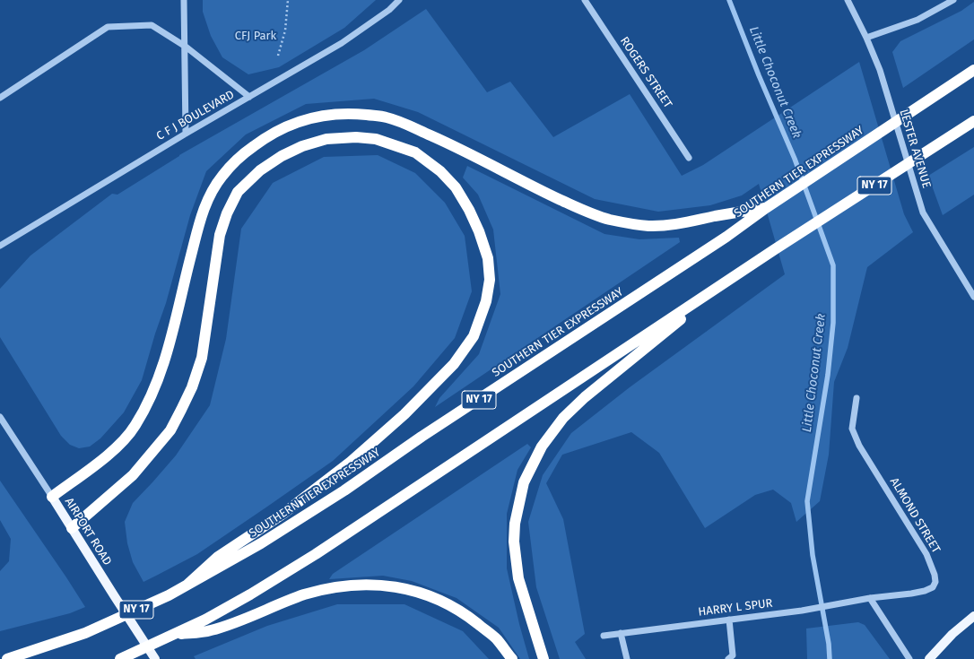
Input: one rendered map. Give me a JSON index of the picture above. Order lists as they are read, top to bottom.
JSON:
{
  "streets": {
    "highway": ["SOUTHERN TIER EXPRESSWAY", "NY 17"],
    "main road": ["AIRPORT ROAD"],
    "street": [
      "ROGERS STREET",
      "C F J BOULEVARD",
      "LESTER AVENUE",
      "ALMOND STREET",
      "HARRY L SPUR"
    ]
  },
  "crossings": [
    ["ALMOND STREET", "HARRY L SPUR"]
  ],
  "water": ["Little Choconut Creek"],
  "parks": ["CFJ Park"]
}
